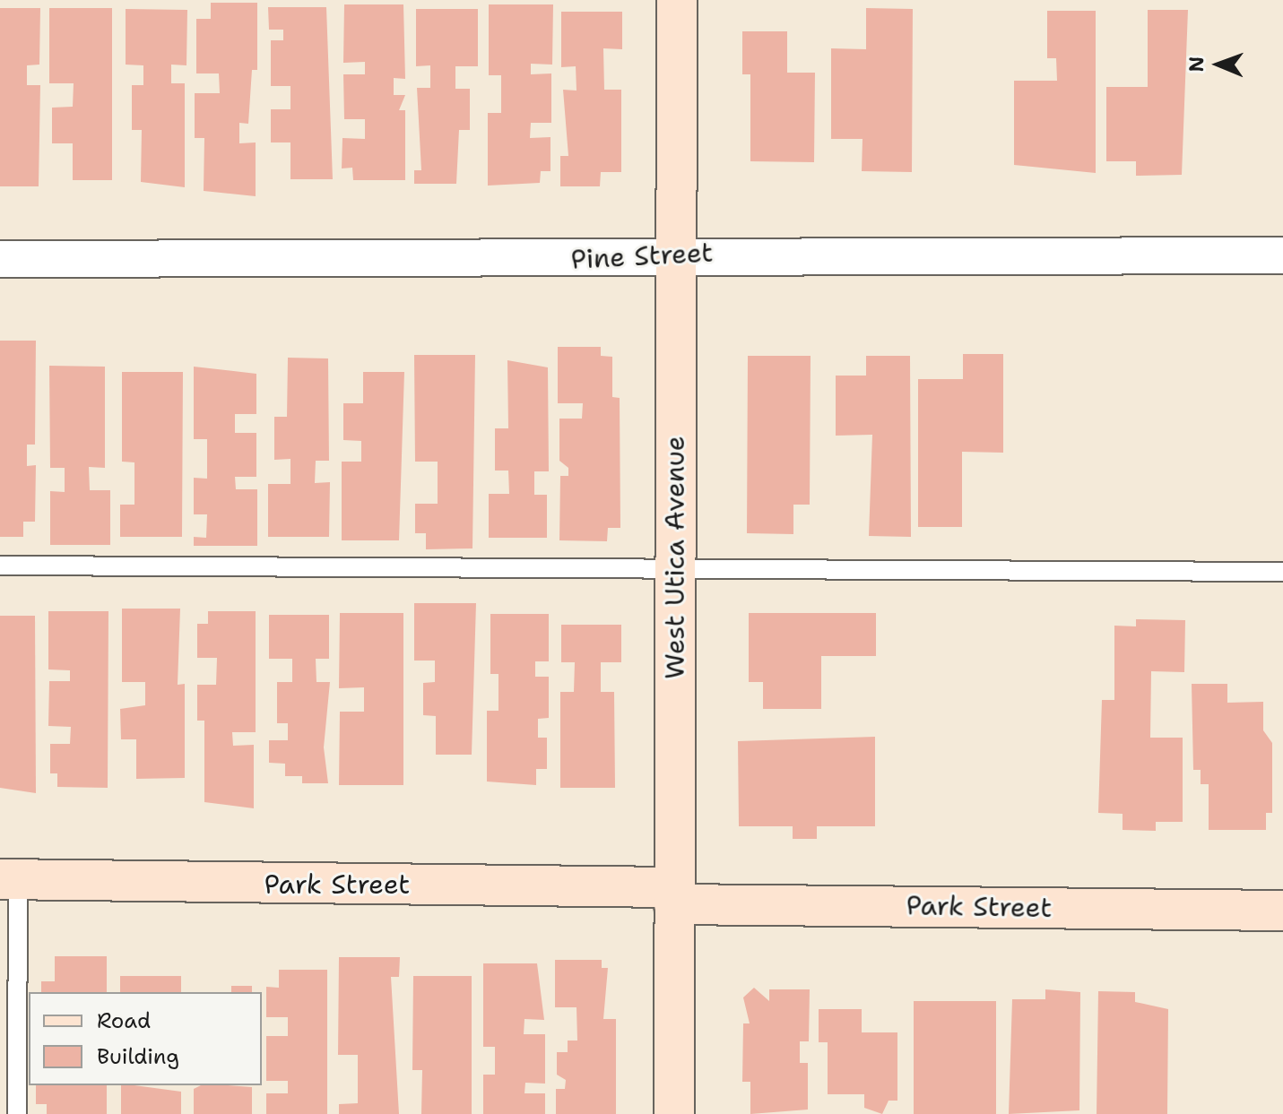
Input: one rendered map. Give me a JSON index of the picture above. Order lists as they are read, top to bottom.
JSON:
{
  "streets": {
    "street": ["Pine Street", "West Utica Avenue", "Park Street"]
  },
  "crossings": [
    ["Pine Street", "West Utica Avenue"],
    ["West Utica Avenue", "Park Street"]
  ],
  "legend": ["Road", "Building"],
  "north": "left"
}
